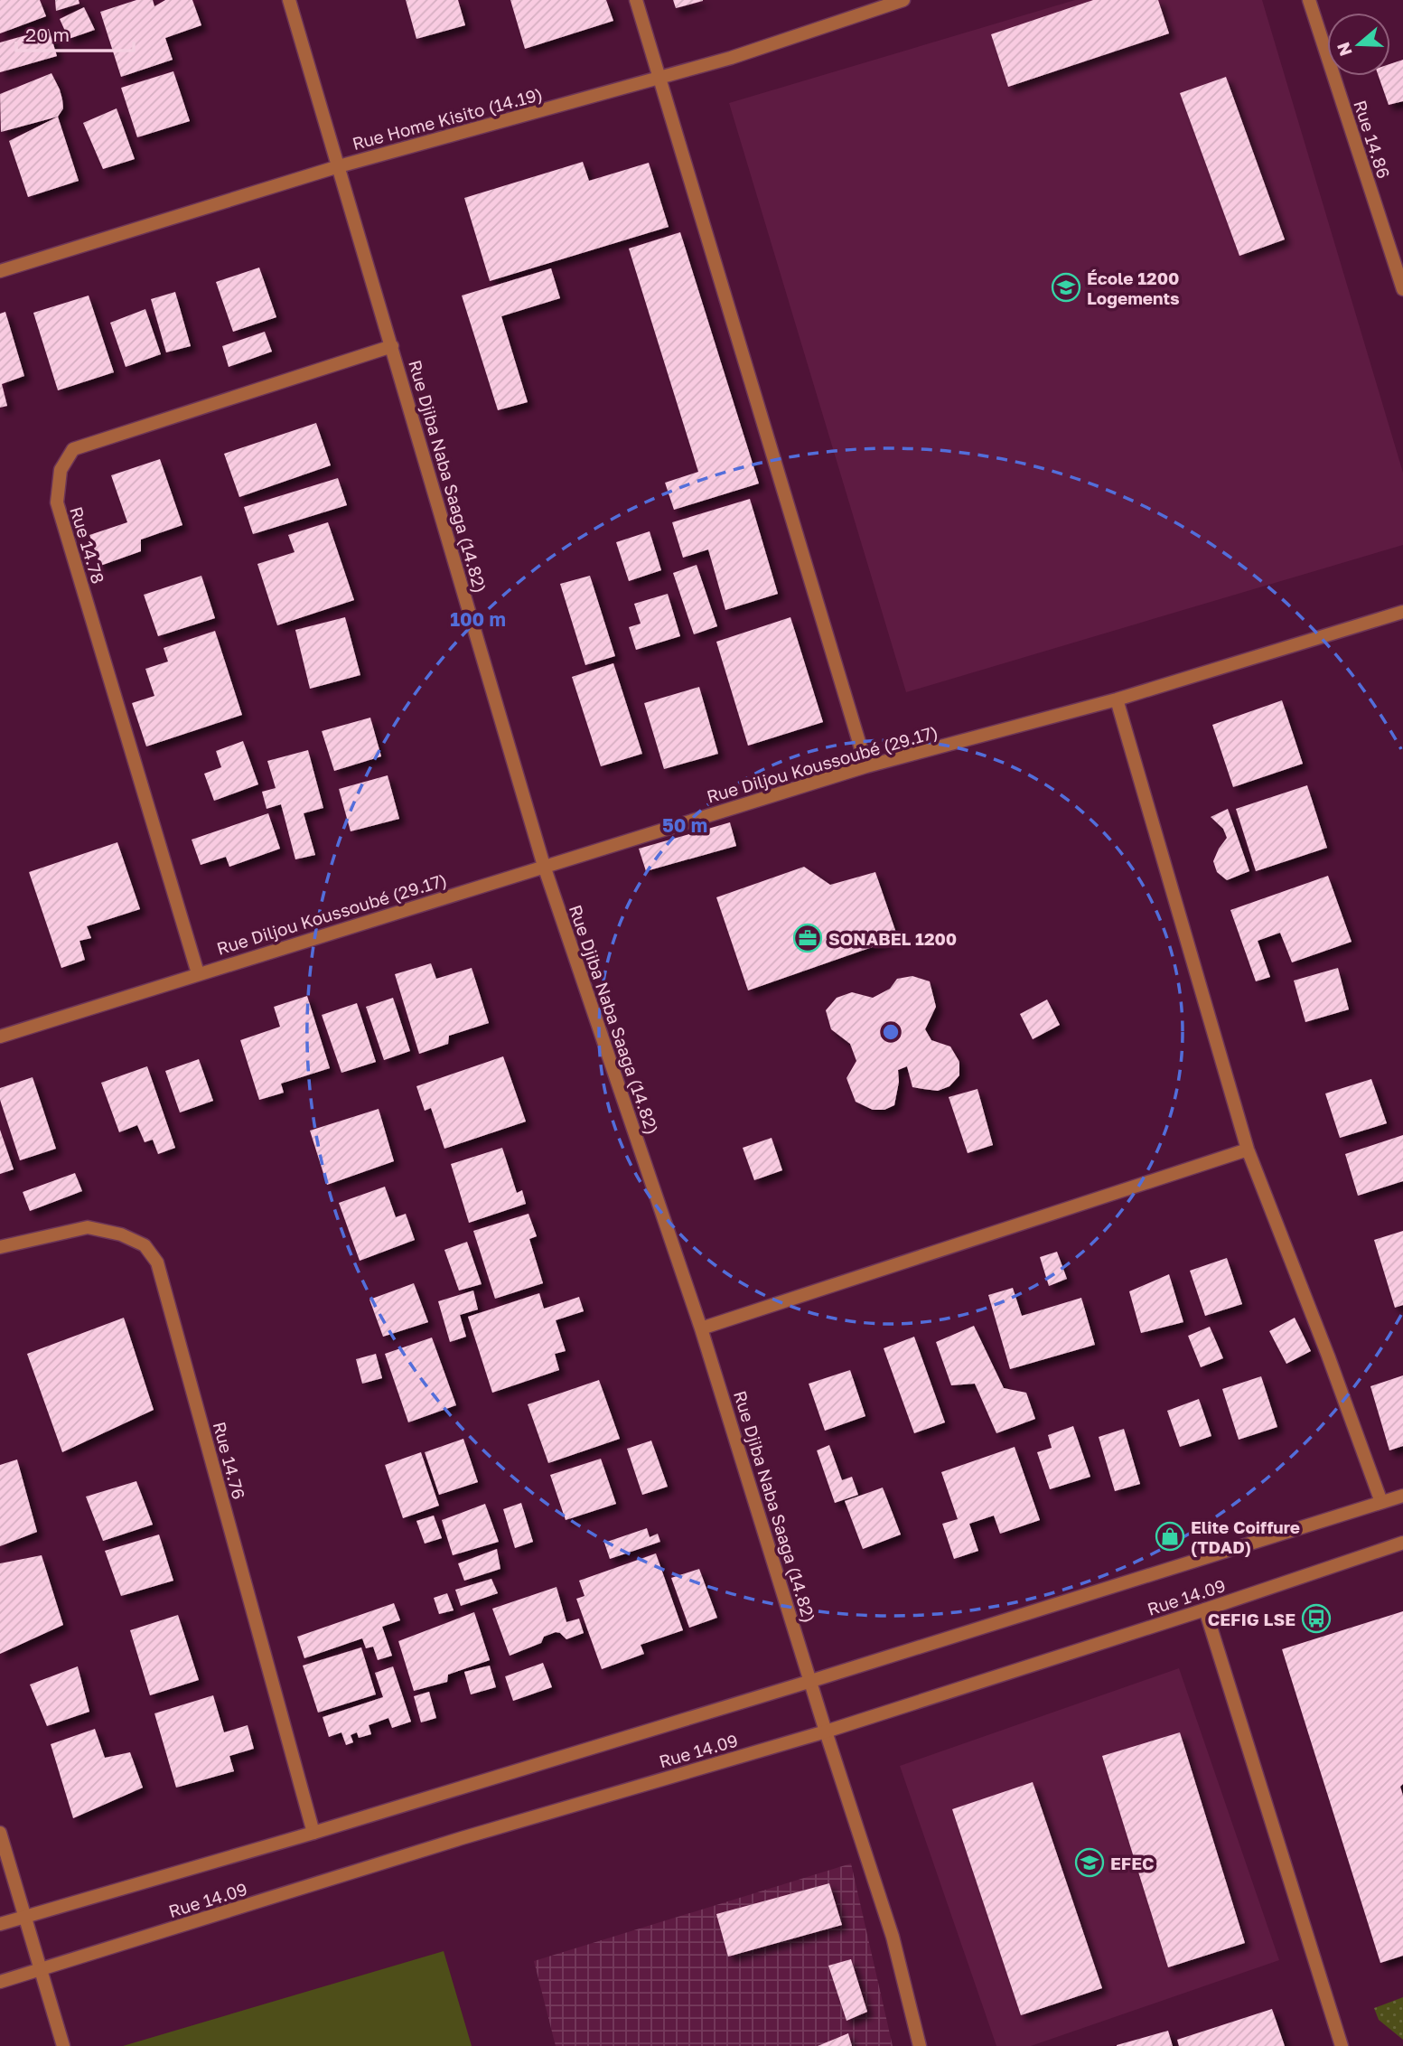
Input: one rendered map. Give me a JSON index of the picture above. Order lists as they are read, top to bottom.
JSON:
{
  "streets": {
    "street": [
      "Rue Home Kisito (14.19)",
      "Rue 14.86",
      "Rue Djiba Naba Saaga (14.82)",
      "Rue 14.78",
      "Rue Diljou Koussoubé (29.17)",
      "Rue 14.76",
      "Rue 14.09"
    ]
  },
  "crossings": [
    ["Rue Home Kisito (14.19)", "Rue Djiba Naba Saaga (14.82)"],
    ["Rue Djiba Naba Saaga (14.82)", "Rue 14.78"],
    ["Rue Djiba Naba Saaga (14.82)", "Rue Diljou Koussoubé (29.17)"],
    ["Rue Djiba Naba Saaga (14.82)", "Rue 14.09"],
    ["Rue 14.78", "Rue Diljou Koussoubé (29.17)"],
    ["Rue 14.76", "Rue 14.09"]
  ],
  "places": {
    "school or university": ["École 1200 Logements", "EFEC"],
    "office": ["SONABEL 1200"],
    "shop": ["Elite Coiffure (TDAD)"],
    "bus stop": ["CEFIG LSE"]
  },
  "scale_bar": "20 m",
  "north": "left",
  "rings": ["100 m", "50 m"]
}
